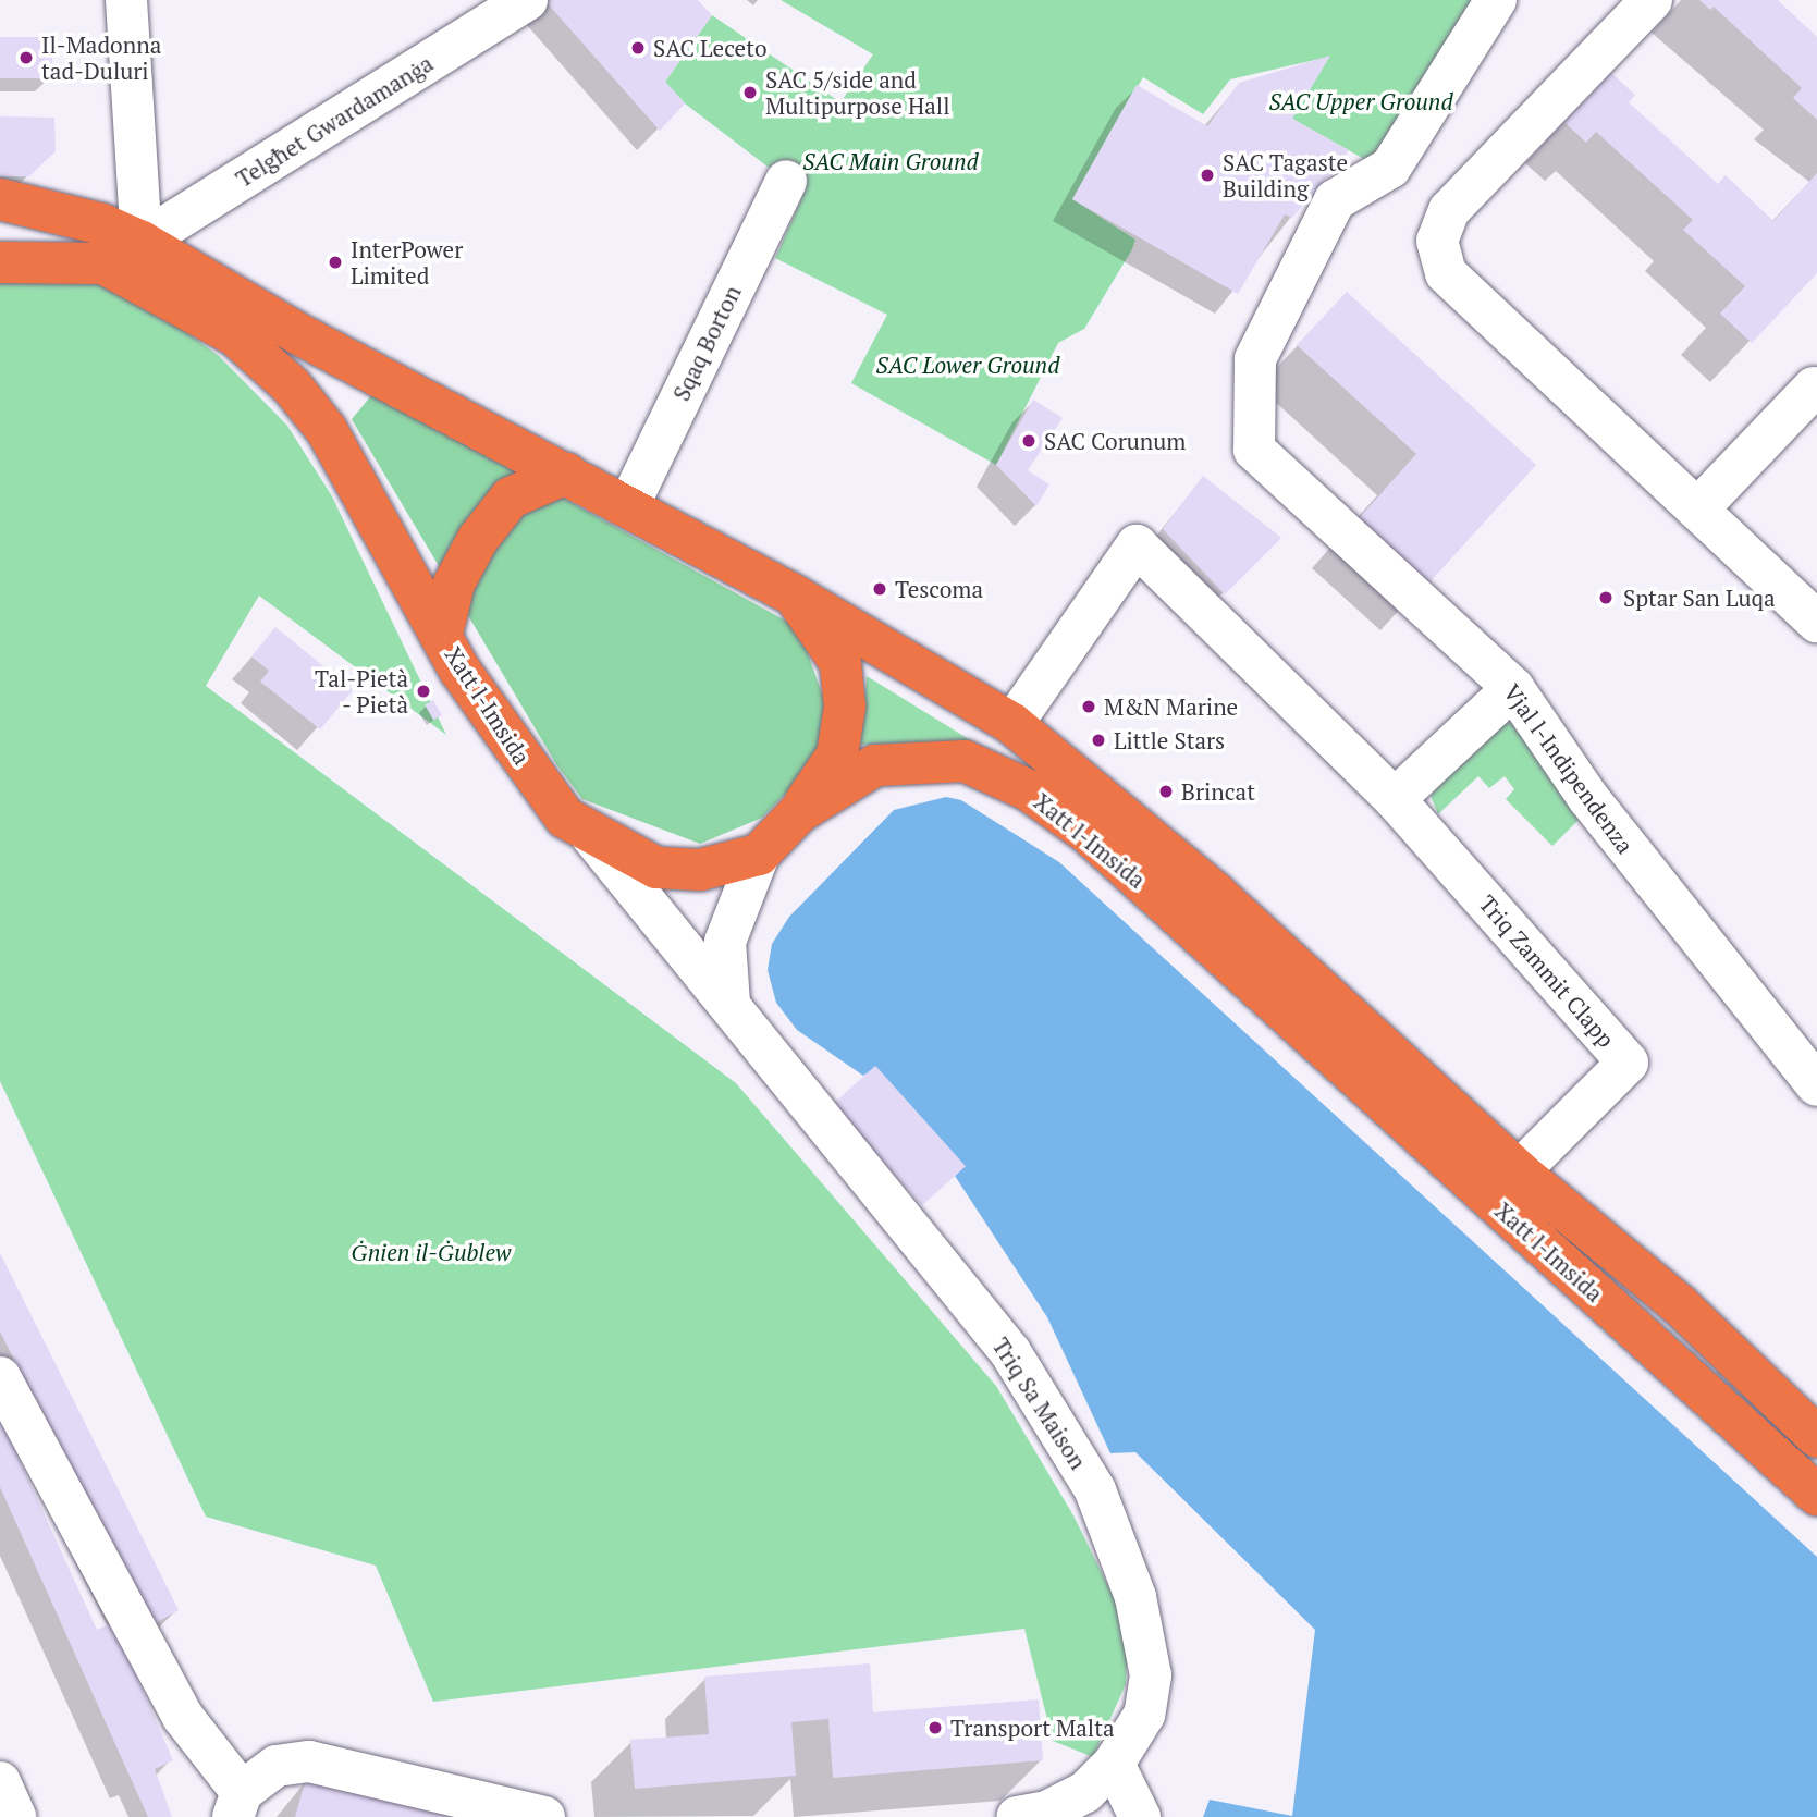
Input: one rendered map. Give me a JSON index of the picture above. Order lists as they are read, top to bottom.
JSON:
{
  "streets": {
    "highway": ["Xatt l-Imsida"],
    "street": [
      "Telgħet Gwardamanġa",
      "Sqaq Borton",
      "Vjal l-Indipendenza",
      "Triq Zammit Clapp",
      "Triq Sa Maison"
    ]
  },
  "crossings": [
    ["Telgħet Gwardamanġa", "Xatt l-Imsida"],
    ["Sqaq Borton", "Xatt l-Imsida"],
    ["Xatt l-Imsida", "Triq Zammit Clapp"],
    ["Xatt l-Imsida", "Triq Sa Maison"]
  ],
  "parks": [
    "SAC Upper Ground",
    "SAC Main Ground",
    "SAC Lower Ground",
    "Ġnien il-Ġublew"
  ],
  "places": [
    "SAC Leceto",
    "Il-Madonna tad-Duluri",
    "SAC 5/side and Multipurpose Hall",
    "SAC Tagaste Building",
    "InterPower Limited",
    "SAC Corunum",
    "Tescoma",
    "Sptar San Luqa",
    "Tal-Pietà - Pietà",
    "M&N Marine",
    "Little Stars",
    "Brincat",
    "Transport Malta"
  ]
}
